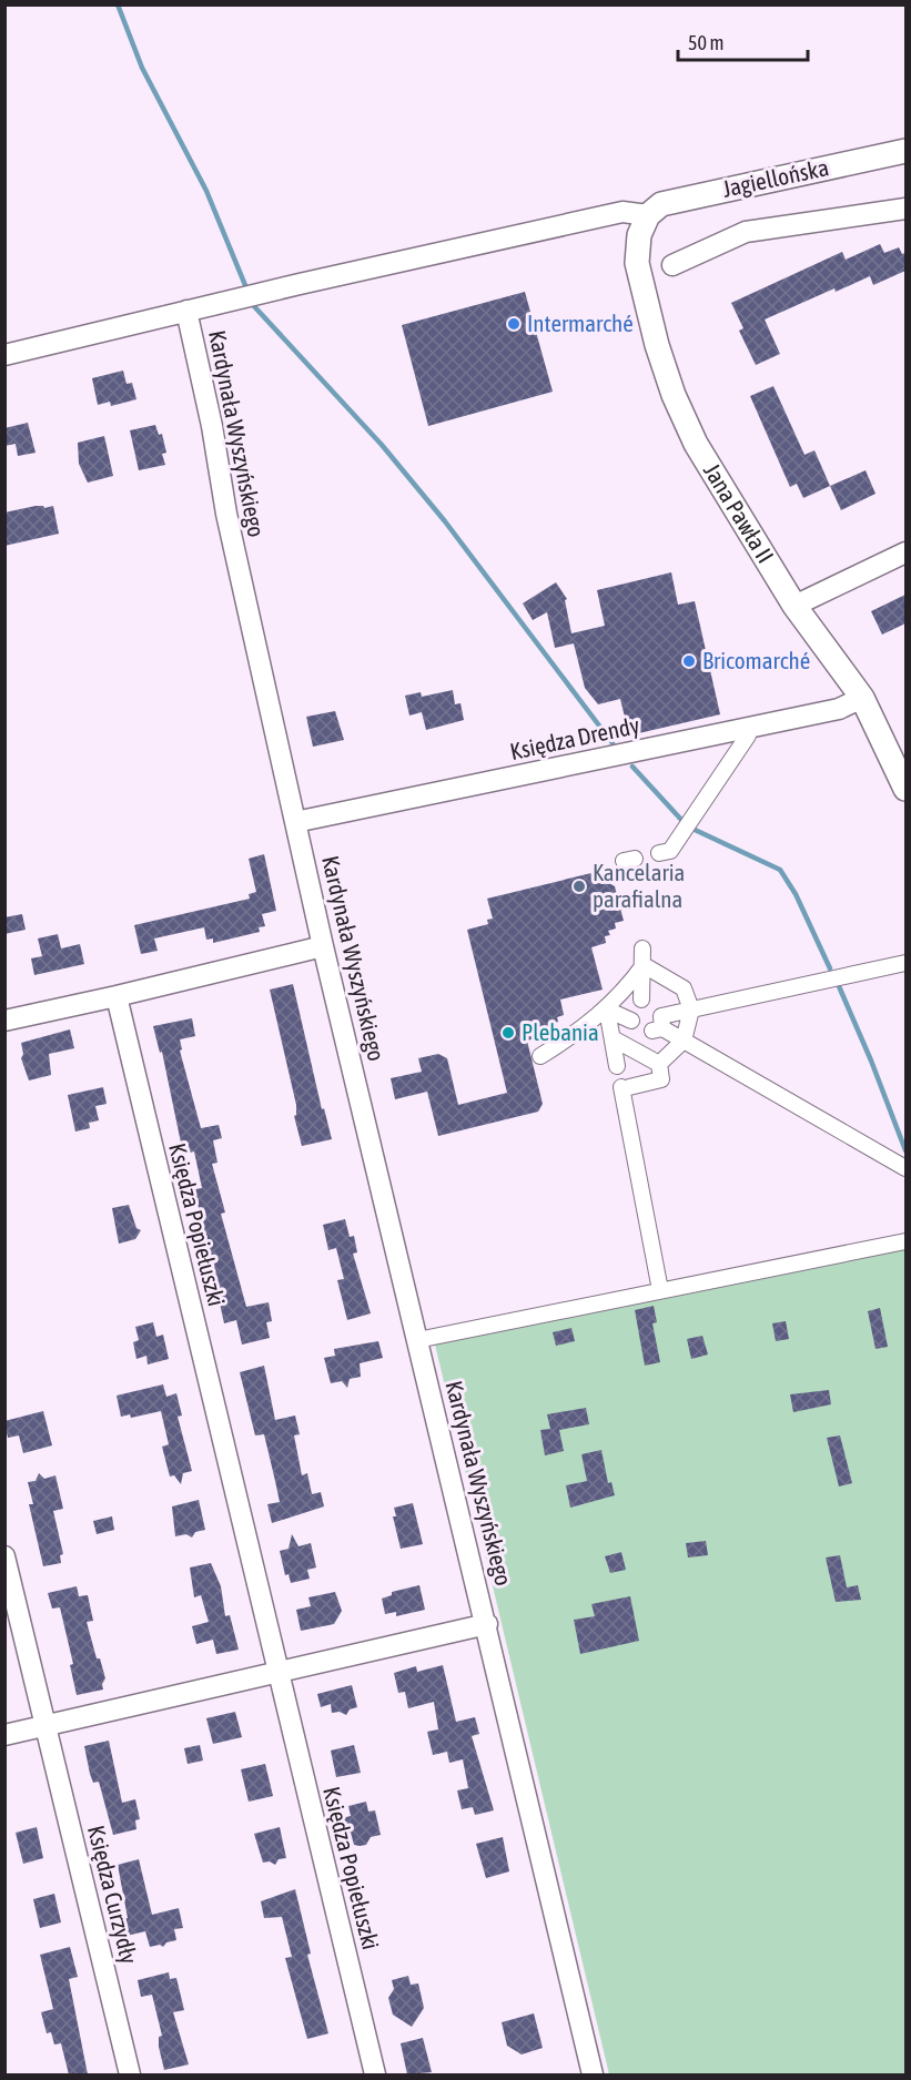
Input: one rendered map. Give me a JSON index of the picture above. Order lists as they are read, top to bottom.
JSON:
{
  "streets": {
    "street": [
      "Jagiellońska",
      "Kardynała Wyszyńskiego",
      "Jana Pawła II",
      "Księdza Drendy",
      "Księdza Popiełuszki",
      "Księdza Curzydły"
    ]
  },
  "crossings": [
    ["Jagiellońska", "Kardynała Wyszyńskiego"],
    ["Jagiellońska", "Jana Pawła II"],
    ["Kardynała Wyszyńskiego", "Jana Pawła II"],
    ["Kardynała Wyszyńskiego", "Księdza Drendy"],
    ["Jana Pawła II", "Księdza Drendy"]
  ],
  "places": [
    "Intermarché",
    "Bricomarché",
    "Kancelaria parafialna",
    "Plebania"
  ],
  "scale_bar": "50 m"
}
